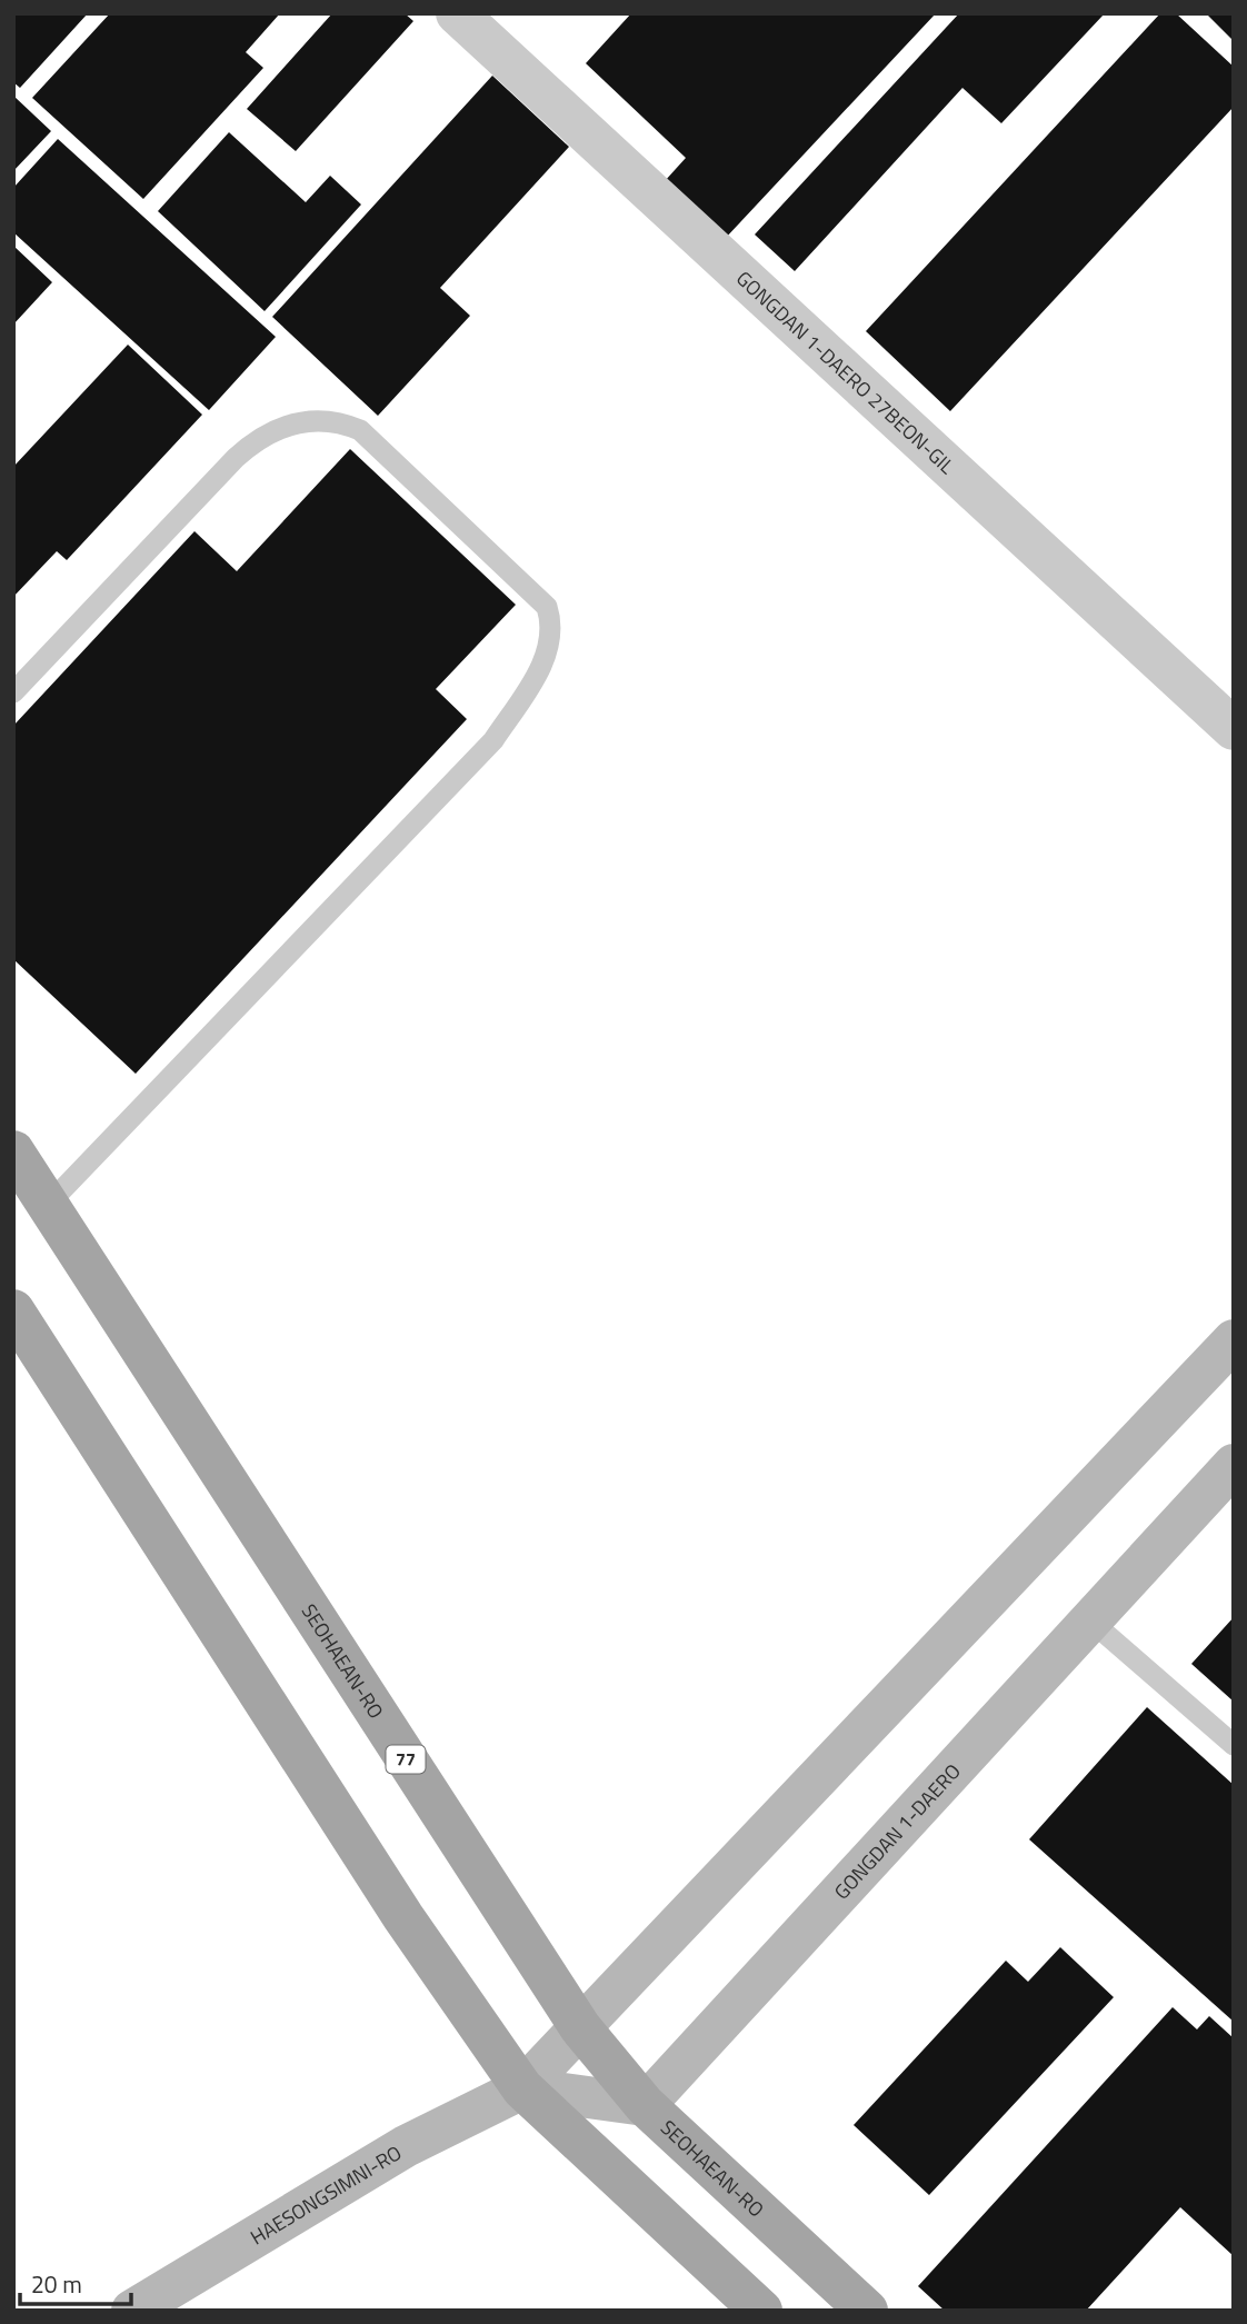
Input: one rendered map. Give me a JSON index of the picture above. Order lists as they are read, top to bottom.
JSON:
{
  "streets": {
    "main road": [
      "SEOHAEAN-RO",
      "77",
      "GONGDAN 1-DAERO",
      "HAESONGSIMNI-RO"
    ],
    "street": ["GONGDAN 1-DAERO 27BEON-GIL"]
  },
  "crossings": [
    ["SEOHAEAN-RO", "GONGDAN 1-DAERO"]
  ],
  "scale_bar": "20 m"
}
